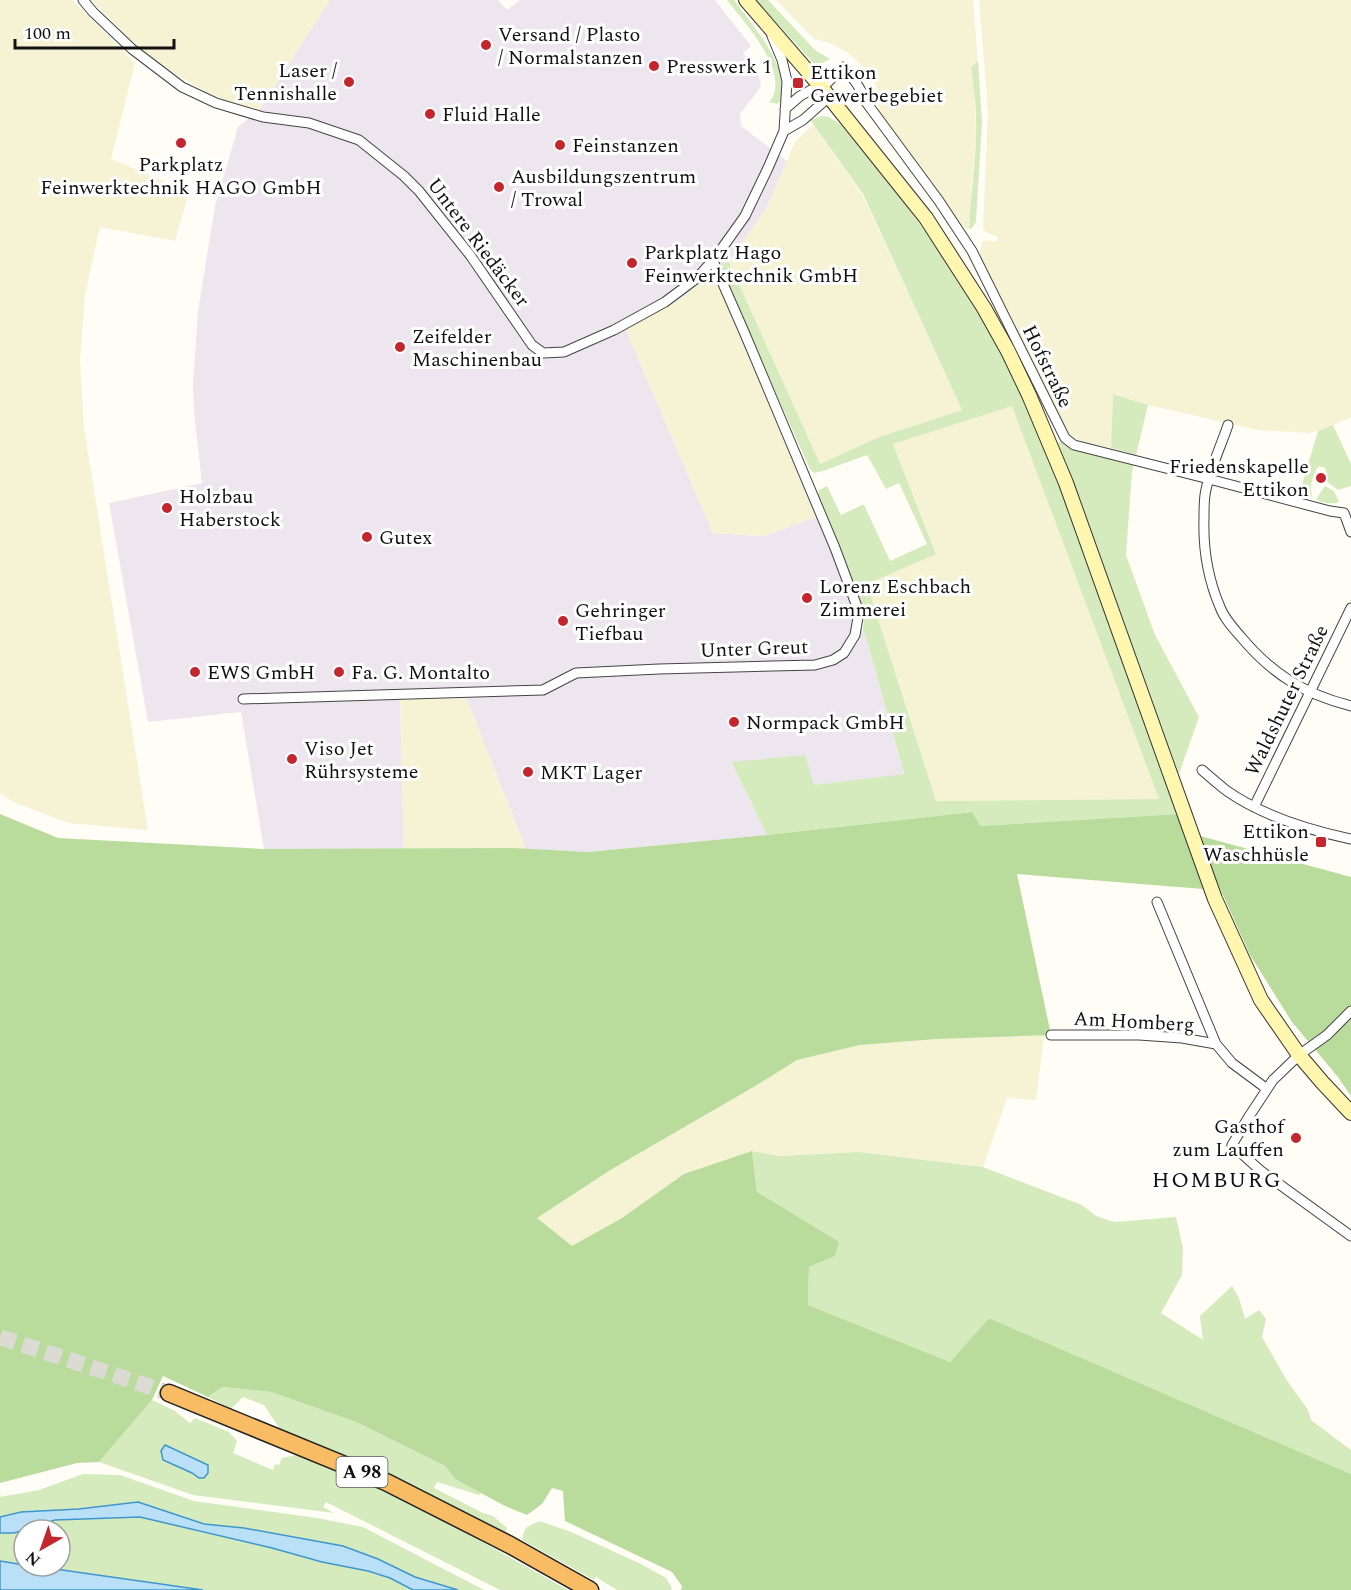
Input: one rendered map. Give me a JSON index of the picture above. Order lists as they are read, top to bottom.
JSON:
{
  "streets": {
    "highway": ["A 98"],
    "street": [
      "Untere Riedäcker",
      "Hofstraße",
      "Unter Greut",
      "Waldshuter Straße",
      "Am Homberg"
    ]
  },
  "crossings": [
    ["Untere Riedäcker", "Unter Greut"]
  ],
  "districts": ["HOMBURG"],
  "places": {
    "other": [
      "Versand / Plasto / Normalstanzen",
      "Presswerk 1",
      "Laser / Tennishalle",
      "Fluid Halle",
      "Parkplatz Feinwerktechnik HAGO GmbH",
      "Feinstanzen",
      "Ausbildungszentrum / Trowal",
      "Parkplatz Hago Feinwerktechnik GmbH",
      "Zeifelder Maschinenbau",
      "Friedenskapelle Ettikon",
      "Holzbau Haberstock",
      "Gutex",
      "Lorenz Eschbach Zimmerei",
      "Gehringer Tiefbau",
      "EWS GmbH",
      "Fa. G. Montalto",
      "Normpack GmbH",
      "Viso Jet Rührsysteme",
      "MKT Lager",
      "Gasthof zum Lauffen"
    ],
    "transit": ["Ettikon Gewerbegebiet", "Ettikon Waschhüsle"]
  },
  "scale_bar": "100 m",
  "north": "bottom left"
}
